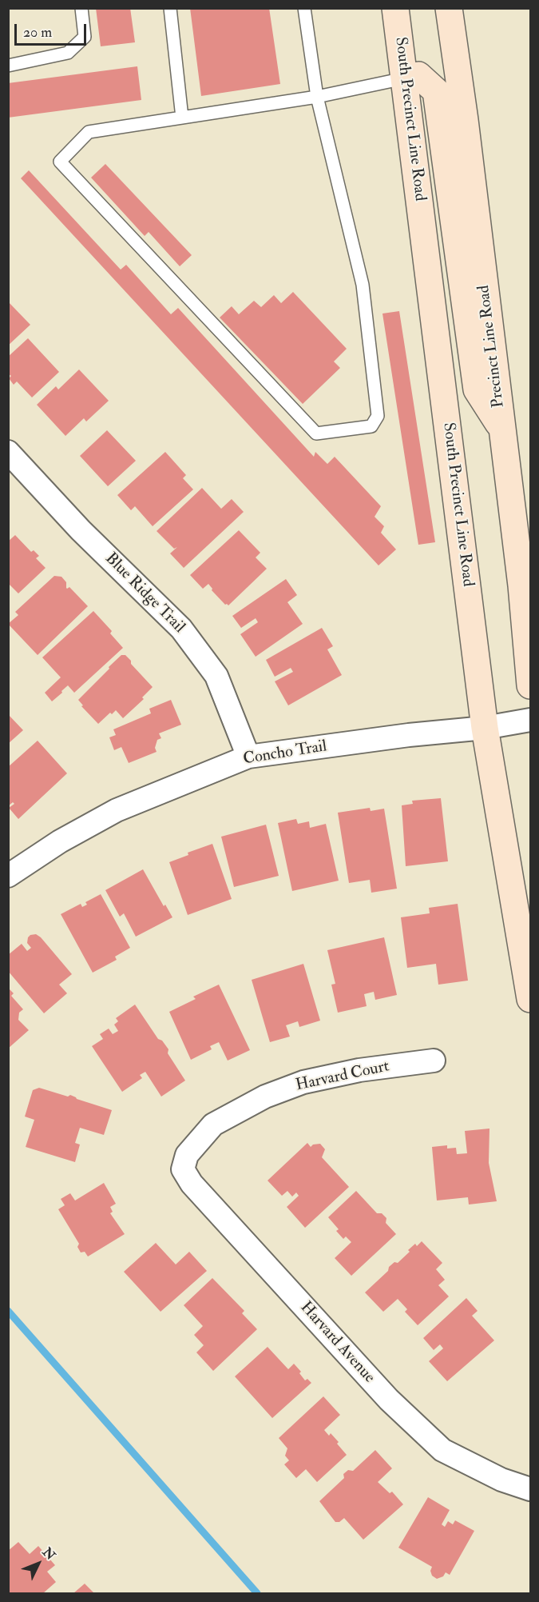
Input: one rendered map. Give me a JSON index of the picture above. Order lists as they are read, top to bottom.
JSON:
{
  "streets": {
    "main road": ["South Precinct Line Road", "Precinct Line Road"],
    "street": [
      "Blue Ridge Trail",
      "Concho Trail",
      "Harvard Court",
      "Harvard Avenue"
    ]
  },
  "crossings": [
    ["South Precinct Line Road", "Concho Trail"],
    ["Blue Ridge Trail", "Concho Trail"],
    ["Harvard Court", "Harvard Avenue"]
  ],
  "scale_bar": "20 m",
  "north": "top right"
}
